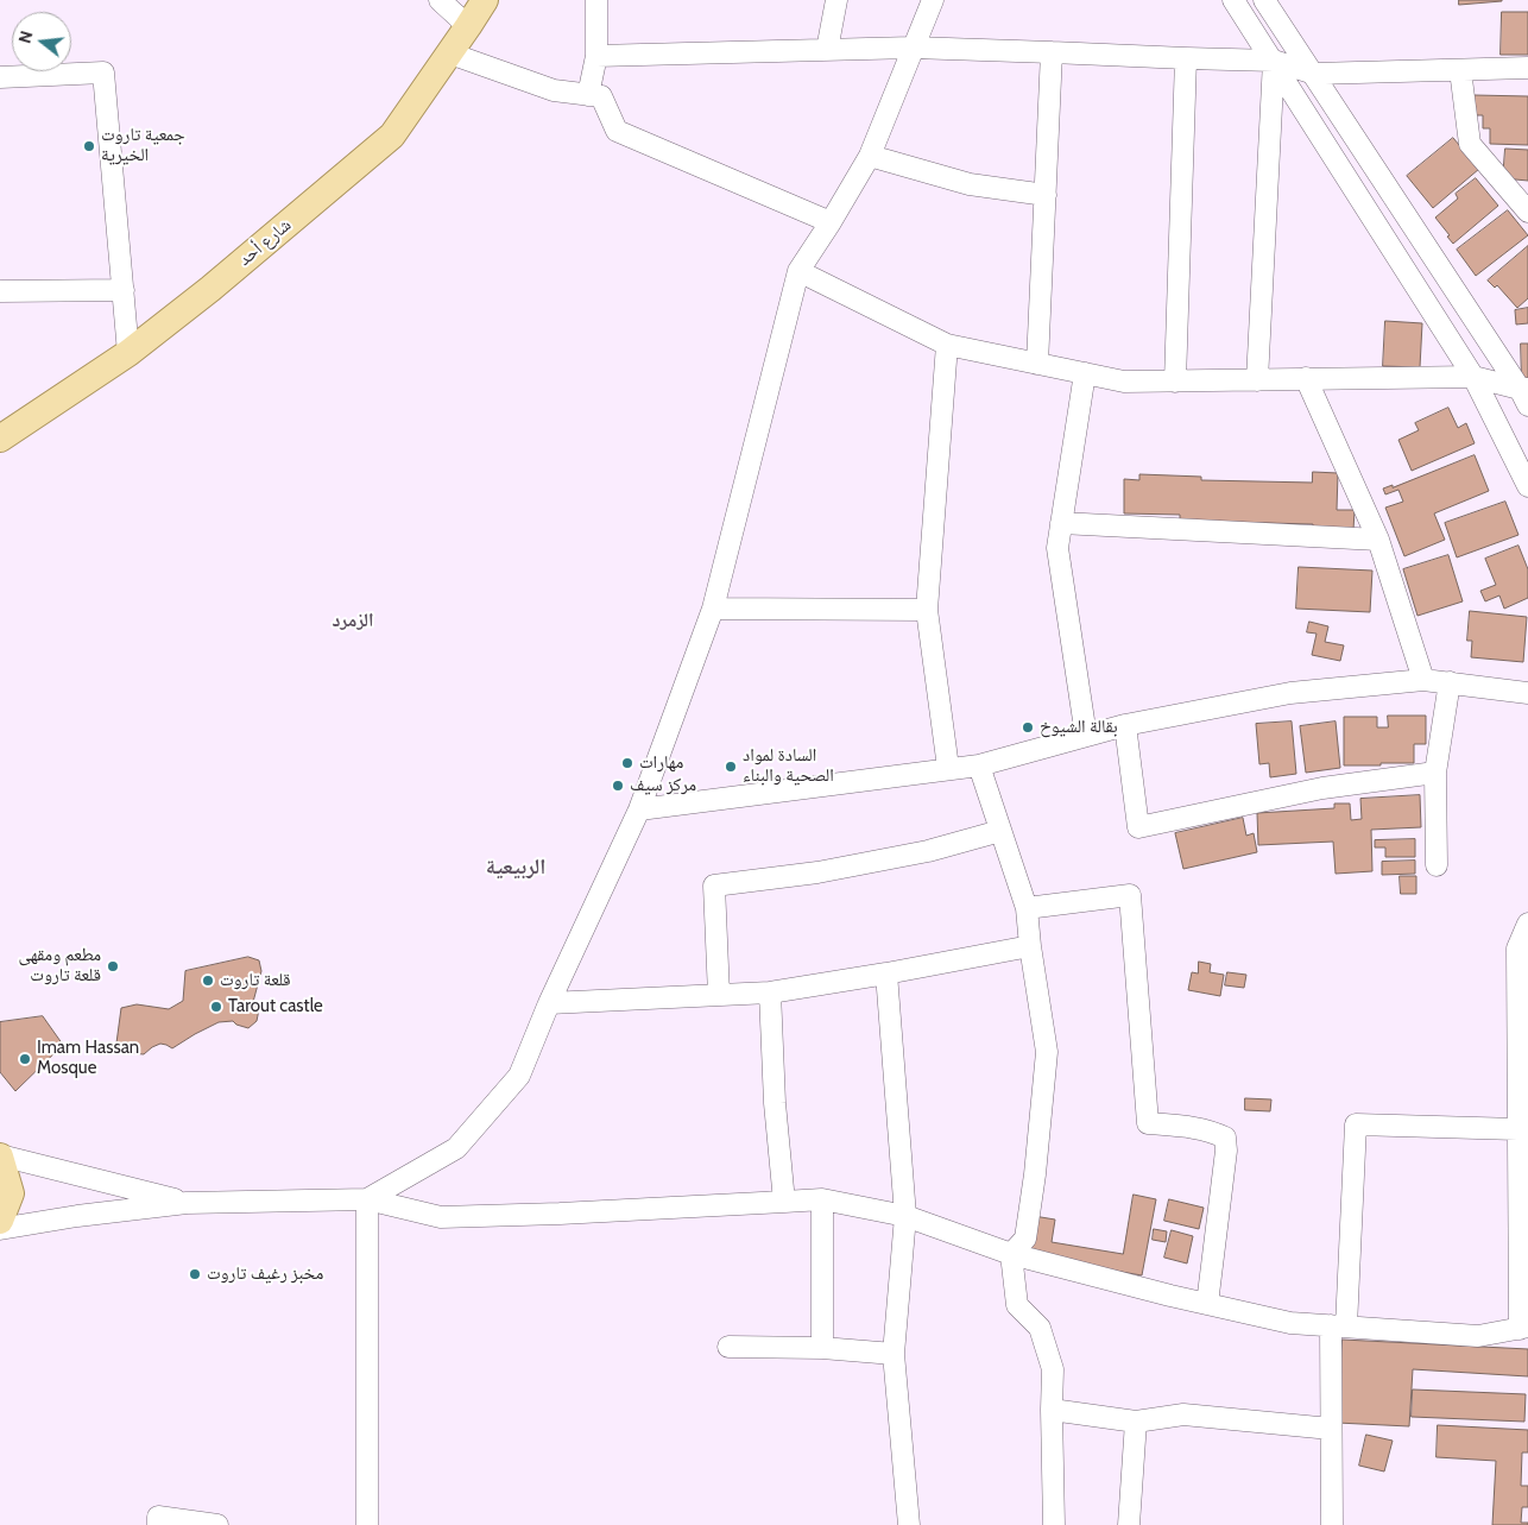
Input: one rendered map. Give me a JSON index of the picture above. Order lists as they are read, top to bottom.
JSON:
{
  "streets": {
    "main road": ["شارع أحد"]
  },
  "districts": ["الزمرد", "الربيعية"],
  "places": [
    "جمعية تاروت الخيرية",
    "بقالة الشيوخ",
    "مهارات",
    "السادة لمواد الصحية والبناء",
    "مركز سيف",
    "مطعم ومقهى قلعة تاروت",
    "قلعة تاروت",
    "Tarout castle",
    "Imam Hassan Mosque",
    "مخبز رغيف تاروت"
  ],
  "north": "left"
}
